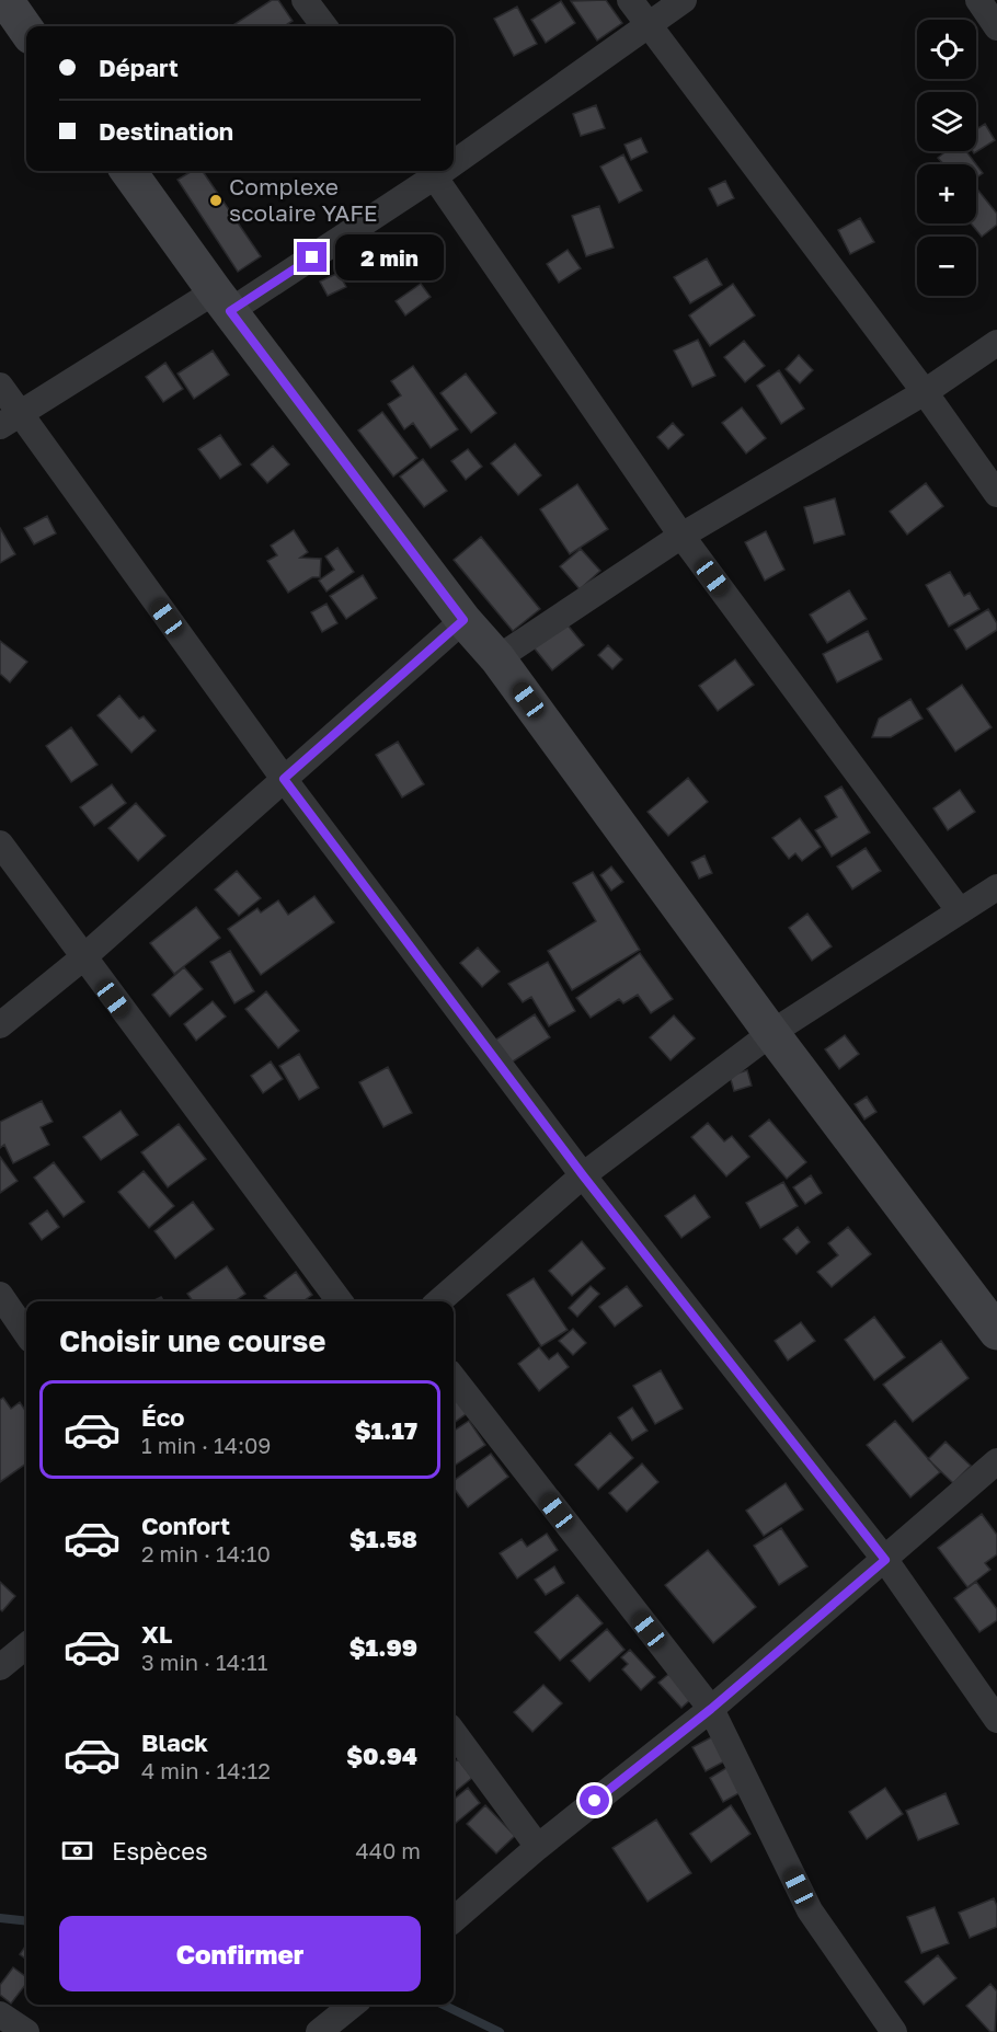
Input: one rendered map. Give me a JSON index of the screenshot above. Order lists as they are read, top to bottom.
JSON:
{
  "places": ["Complexe scolaire YAFE"],
  "page": {
    "map_buttons": ["+", "−"],
    "banner": ["Départ", "Destination"],
    "bubble": "2 min",
    "heading": "Choisir une course",
    "list": [
      {
        "name": "Éco",
        "note": "1 min · 14:09",
        "value": "$1.17"
      },
      {
        "name": "Confort",
        "note": "2 min · 14:10",
        "value": "$1.58"
      },
      {
        "name": "XL",
        "note": "3 min · 14:11",
        "value": "$1.99"
      },
      {
        "name": "Black",
        "note": "4 min · 14:12",
        "value": "$0.94"
      }
    ],
    "pay": ["Espèces", "440 m"],
    "buttons": "Confirmer"
  }
}
